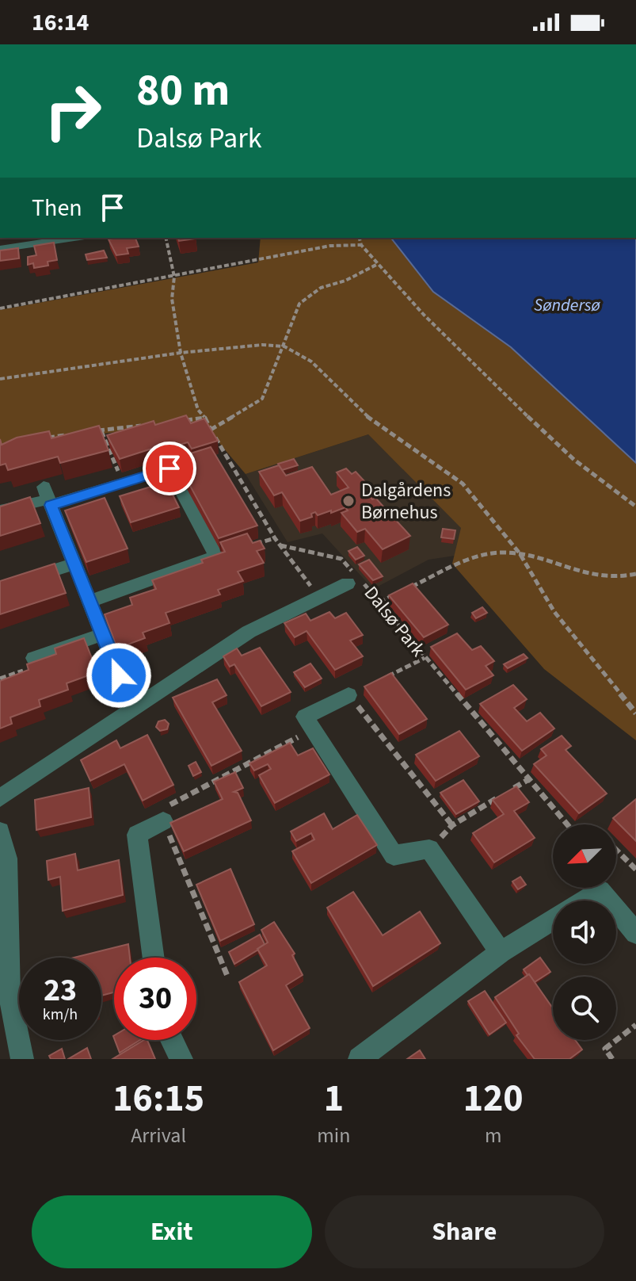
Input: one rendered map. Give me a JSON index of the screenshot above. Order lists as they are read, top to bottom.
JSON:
{
  "streets": {
    "street": ["Dalsø Park"]
  },
  "water": ["Søndersø"],
  "places": ["Dalgårdens Børnehus"],
  "north": "bottom left",
  "page": {
    "status": "16:14",
    "turn": ["80 m", "Dalsø Park"],
    "then": "Then",
    "speed": "23 km/h",
    "limit": "30",
    "eta": [
      "16:15",
      "Arrival",
      "1",
      "min",
      "120",
      "m"
    ],
    "buttons": ["Exit", "Share"]
  }
}
